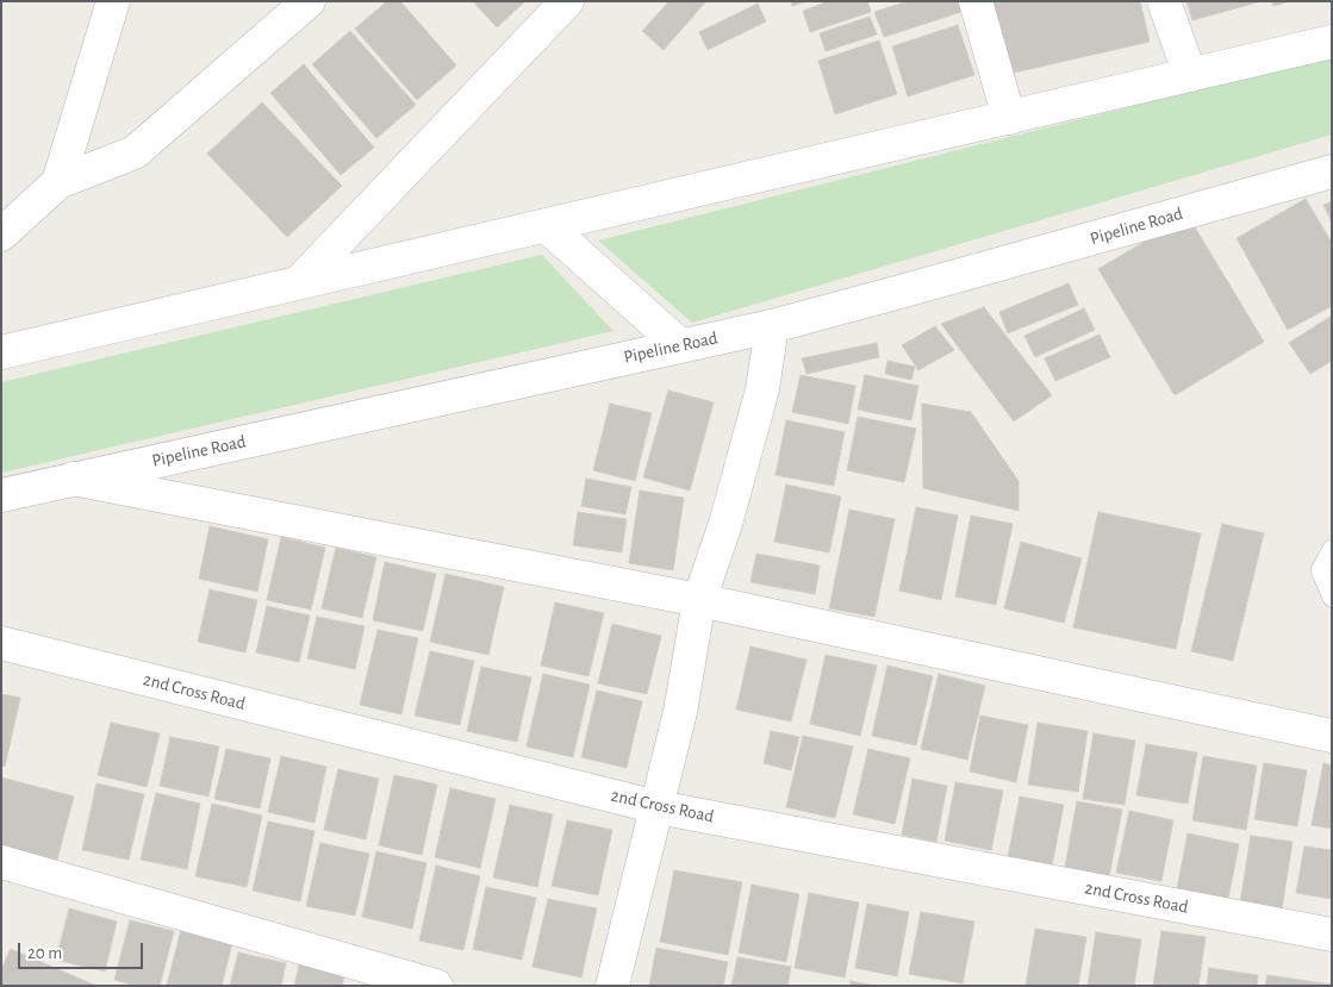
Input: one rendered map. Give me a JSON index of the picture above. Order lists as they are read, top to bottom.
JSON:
{
  "streets": {
    "street": ["Pipeline Road", "2nd Cross Road"]
  },
  "scale_bar": "20 m"
}
